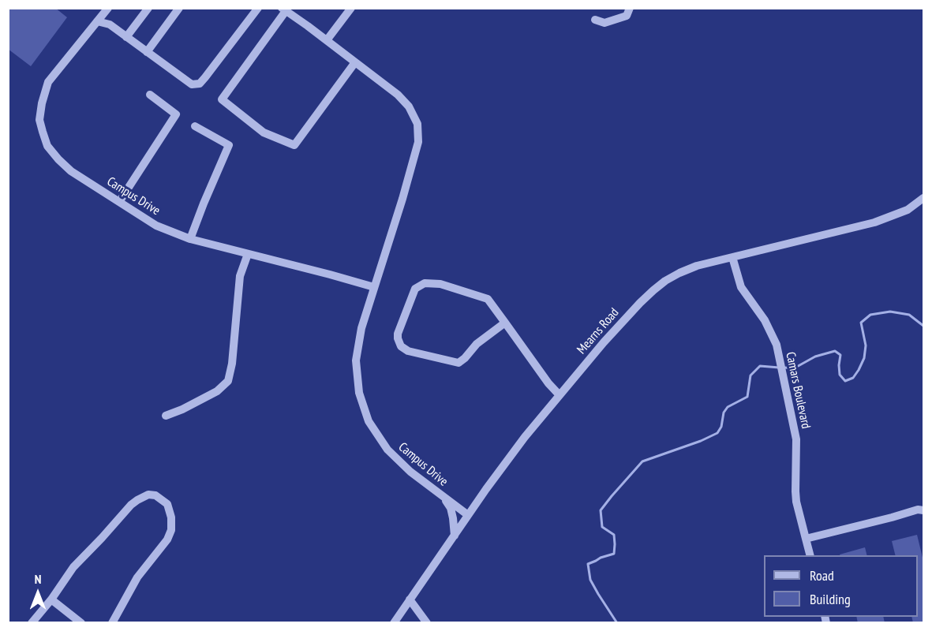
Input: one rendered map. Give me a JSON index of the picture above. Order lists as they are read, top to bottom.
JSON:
{
  "streets": {
    "street": ["Campus Drive", "Mearns Road", "Camars Boulevard"]
  },
  "crossings": [
    ["Campus Drive", "Mearns Road"],
    ["Mearns Road", "Camars Boulevard"]
  ],
  "legend": ["Road", "Building"],
  "north": "top"
}
